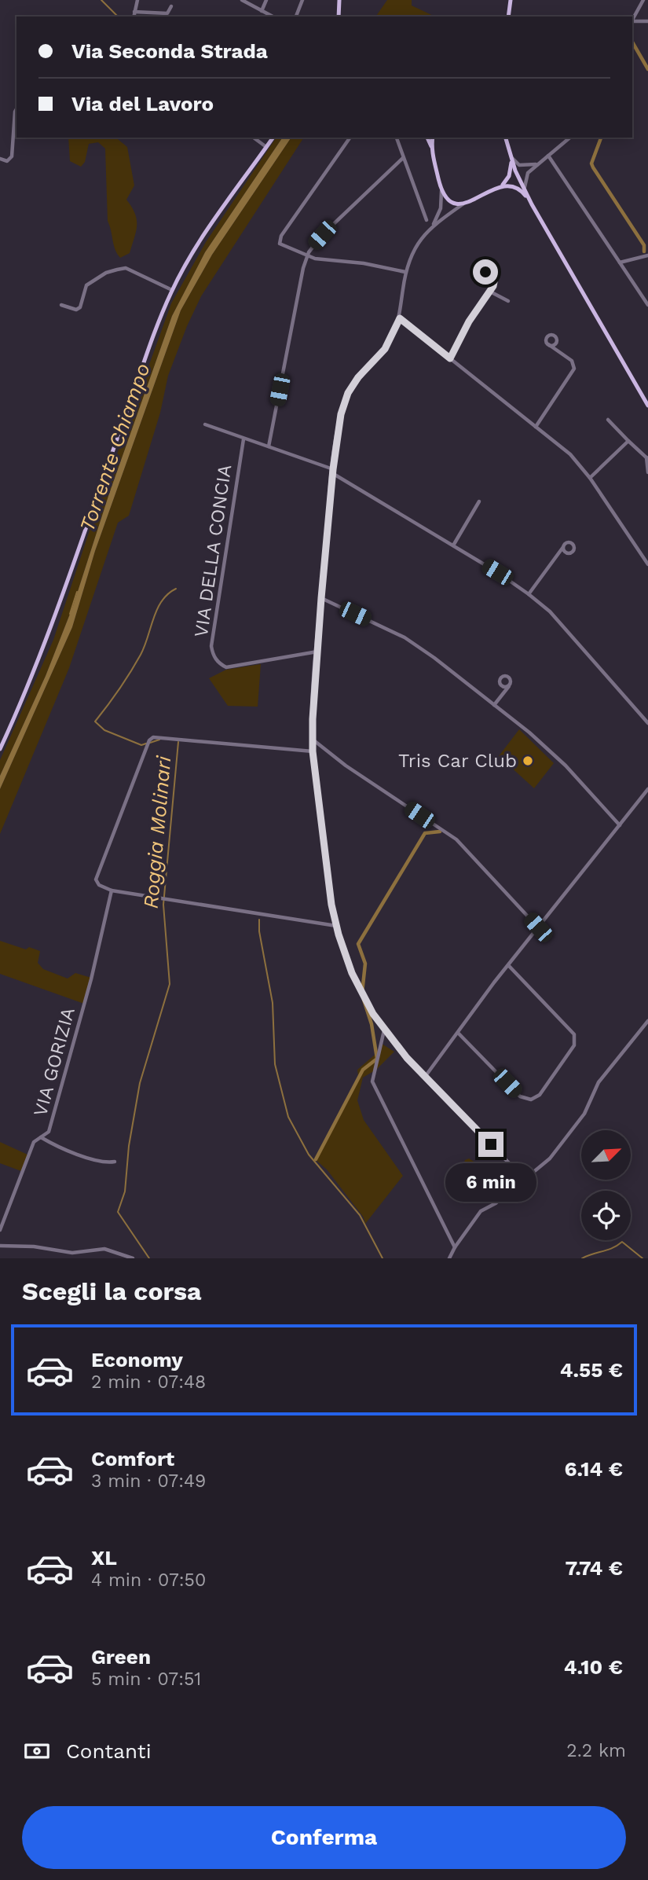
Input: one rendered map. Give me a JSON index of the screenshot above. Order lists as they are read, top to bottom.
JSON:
{
  "streets": {
    "street": ["VIA DELLA CONCIA", "VIA GORIZIA"]
  },
  "water": ["Torrente Chiampo", "Roggia Molinari"],
  "places": ["Tris Car Club"],
  "north": "top right",
  "page": {
    "banner": ["Via Seconda Strada", "Via del Lavoro"],
    "bubble": "6 min",
    "heading": "Scegli la corsa",
    "list": [
      {
        "name": "Economy",
        "note": "2 min · 07:48",
        "value": "4.55 €"
      },
      {
        "name": "Comfort",
        "note": "3 min · 07:49",
        "value": "6.14 €"
      },
      {
        "name": "XL",
        "note": "4 min · 07:50",
        "value": "7.74 €"
      },
      {
        "name": "Green",
        "note": "5 min · 07:51",
        "value": "4.10 €"
      }
    ],
    "pay": ["Contanti", "2.2 km"],
    "buttons": "Conferma"
  }
}
